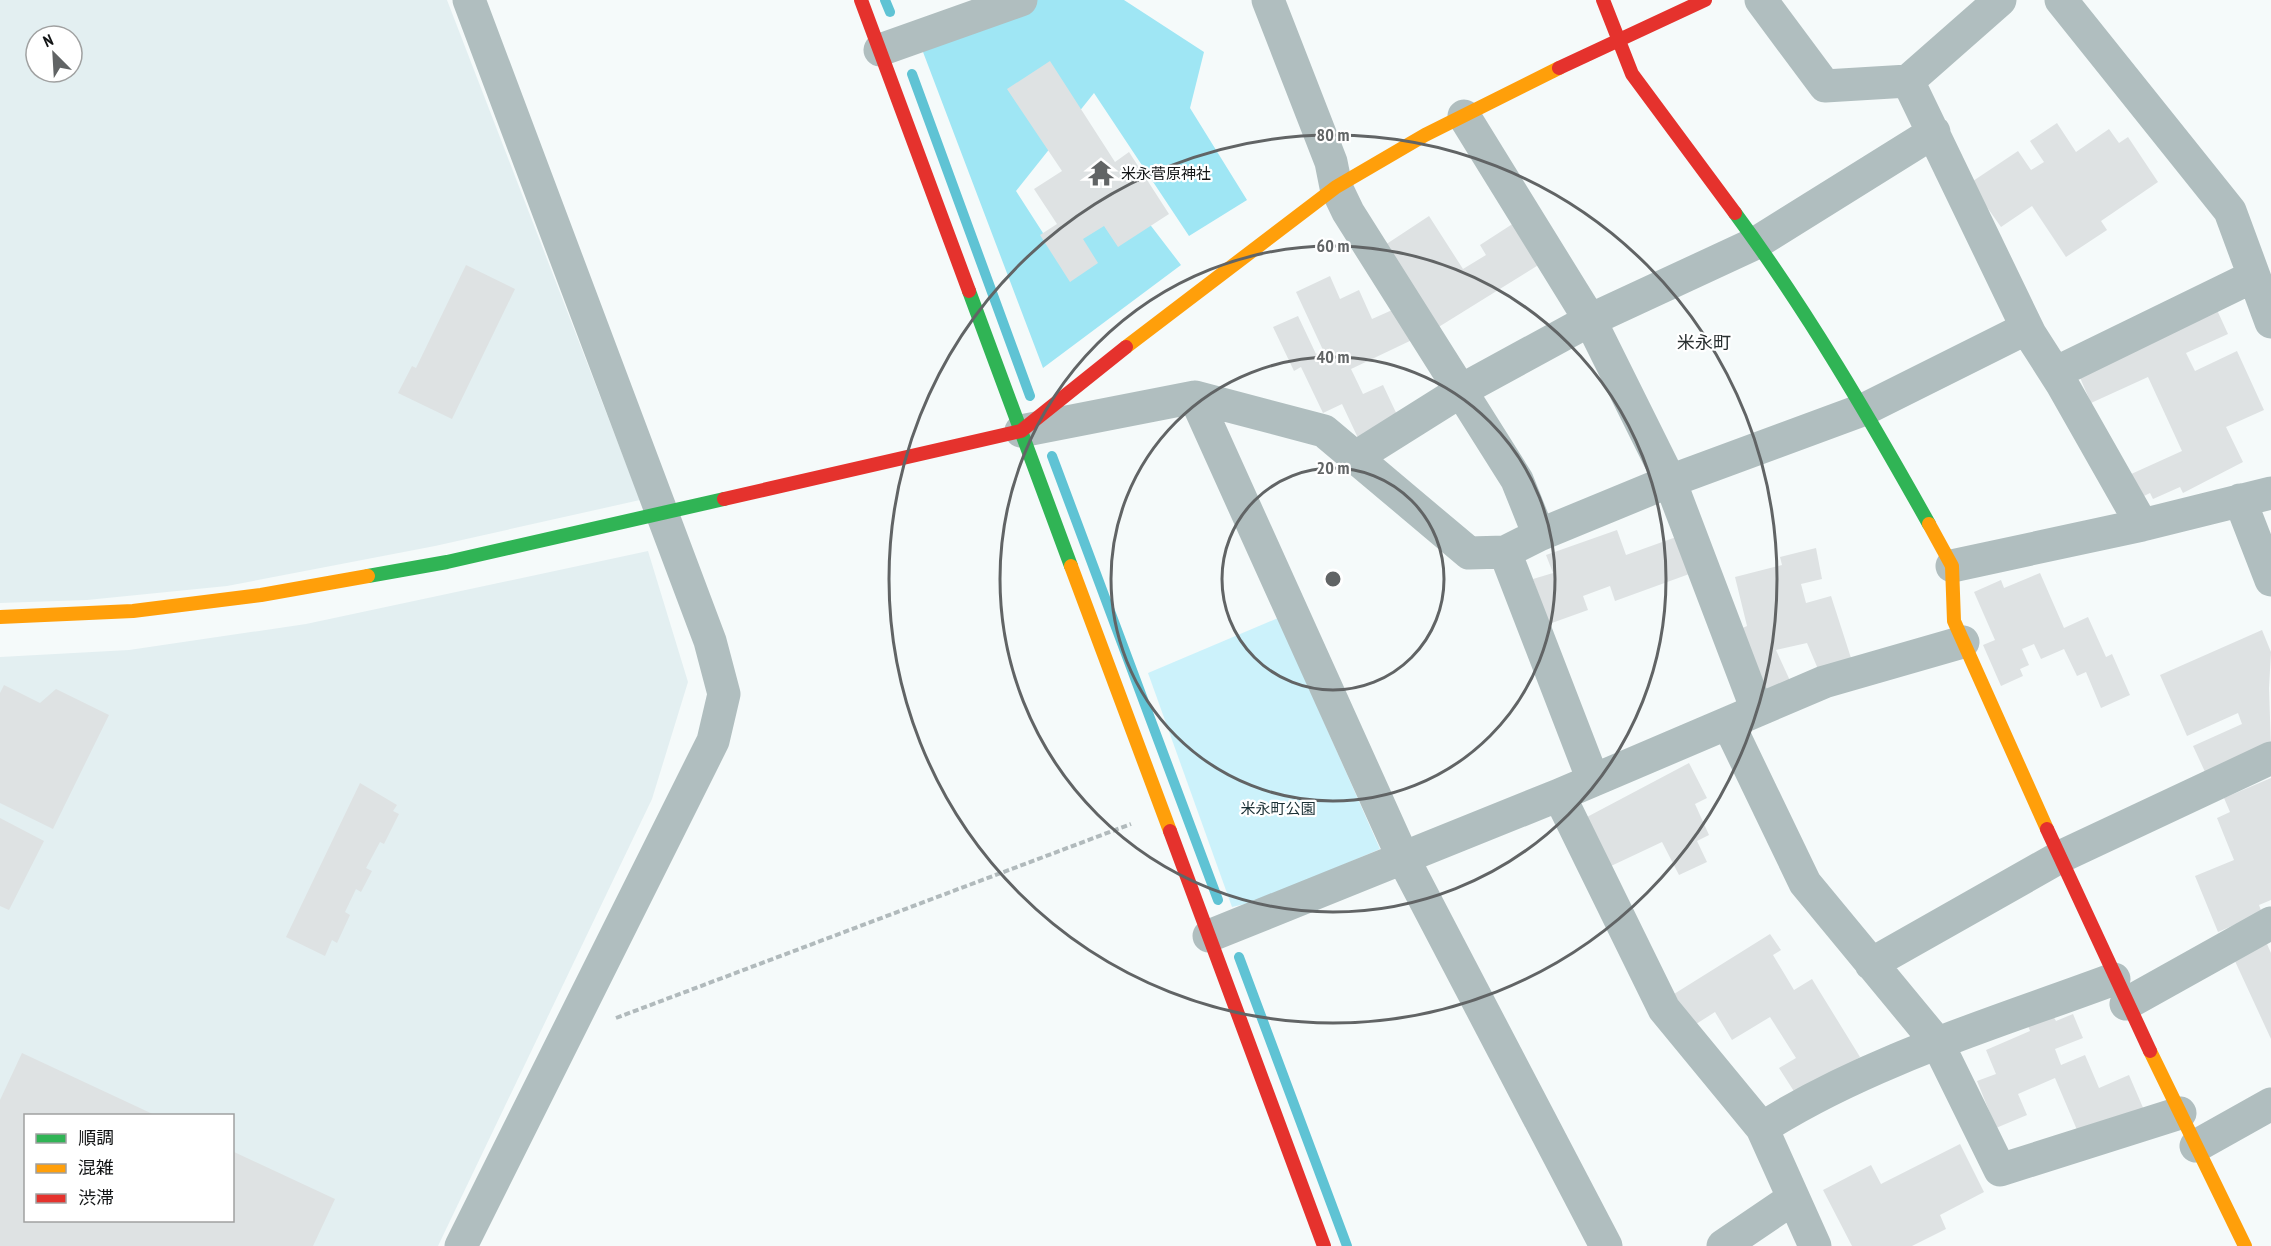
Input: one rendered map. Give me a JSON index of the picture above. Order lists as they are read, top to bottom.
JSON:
{
  "districts": ["米永町"],
  "parks": ["米永町公園"],
  "places": {
    "temple": ["米永菅原神社"]
  },
  "legend": ["順調", "混雑", "渋滞"],
  "north": "top left",
  "rings": [
    "80 m",
    "60 m",
    "40 m",
    "20 m"
  ]
}
